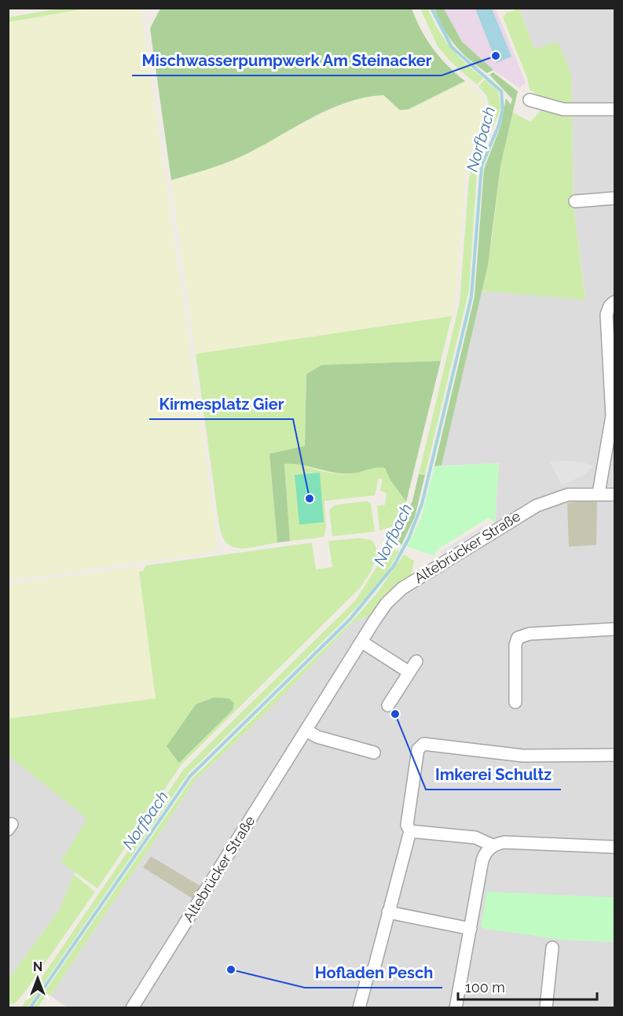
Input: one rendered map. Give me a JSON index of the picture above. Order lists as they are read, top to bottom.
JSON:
{
  "streets": {
    "street": ["Altebrücker Straße"]
  },
  "water": ["Norfbach"],
  "places": [
    "Mischwasserpumpwerk Am Steinacker",
    "Kirmesplatz Gier",
    "Imkerei Schultz",
    "Hofladen Pesch"
  ],
  "scale_bar": "100 m",
  "north": "top"
}
